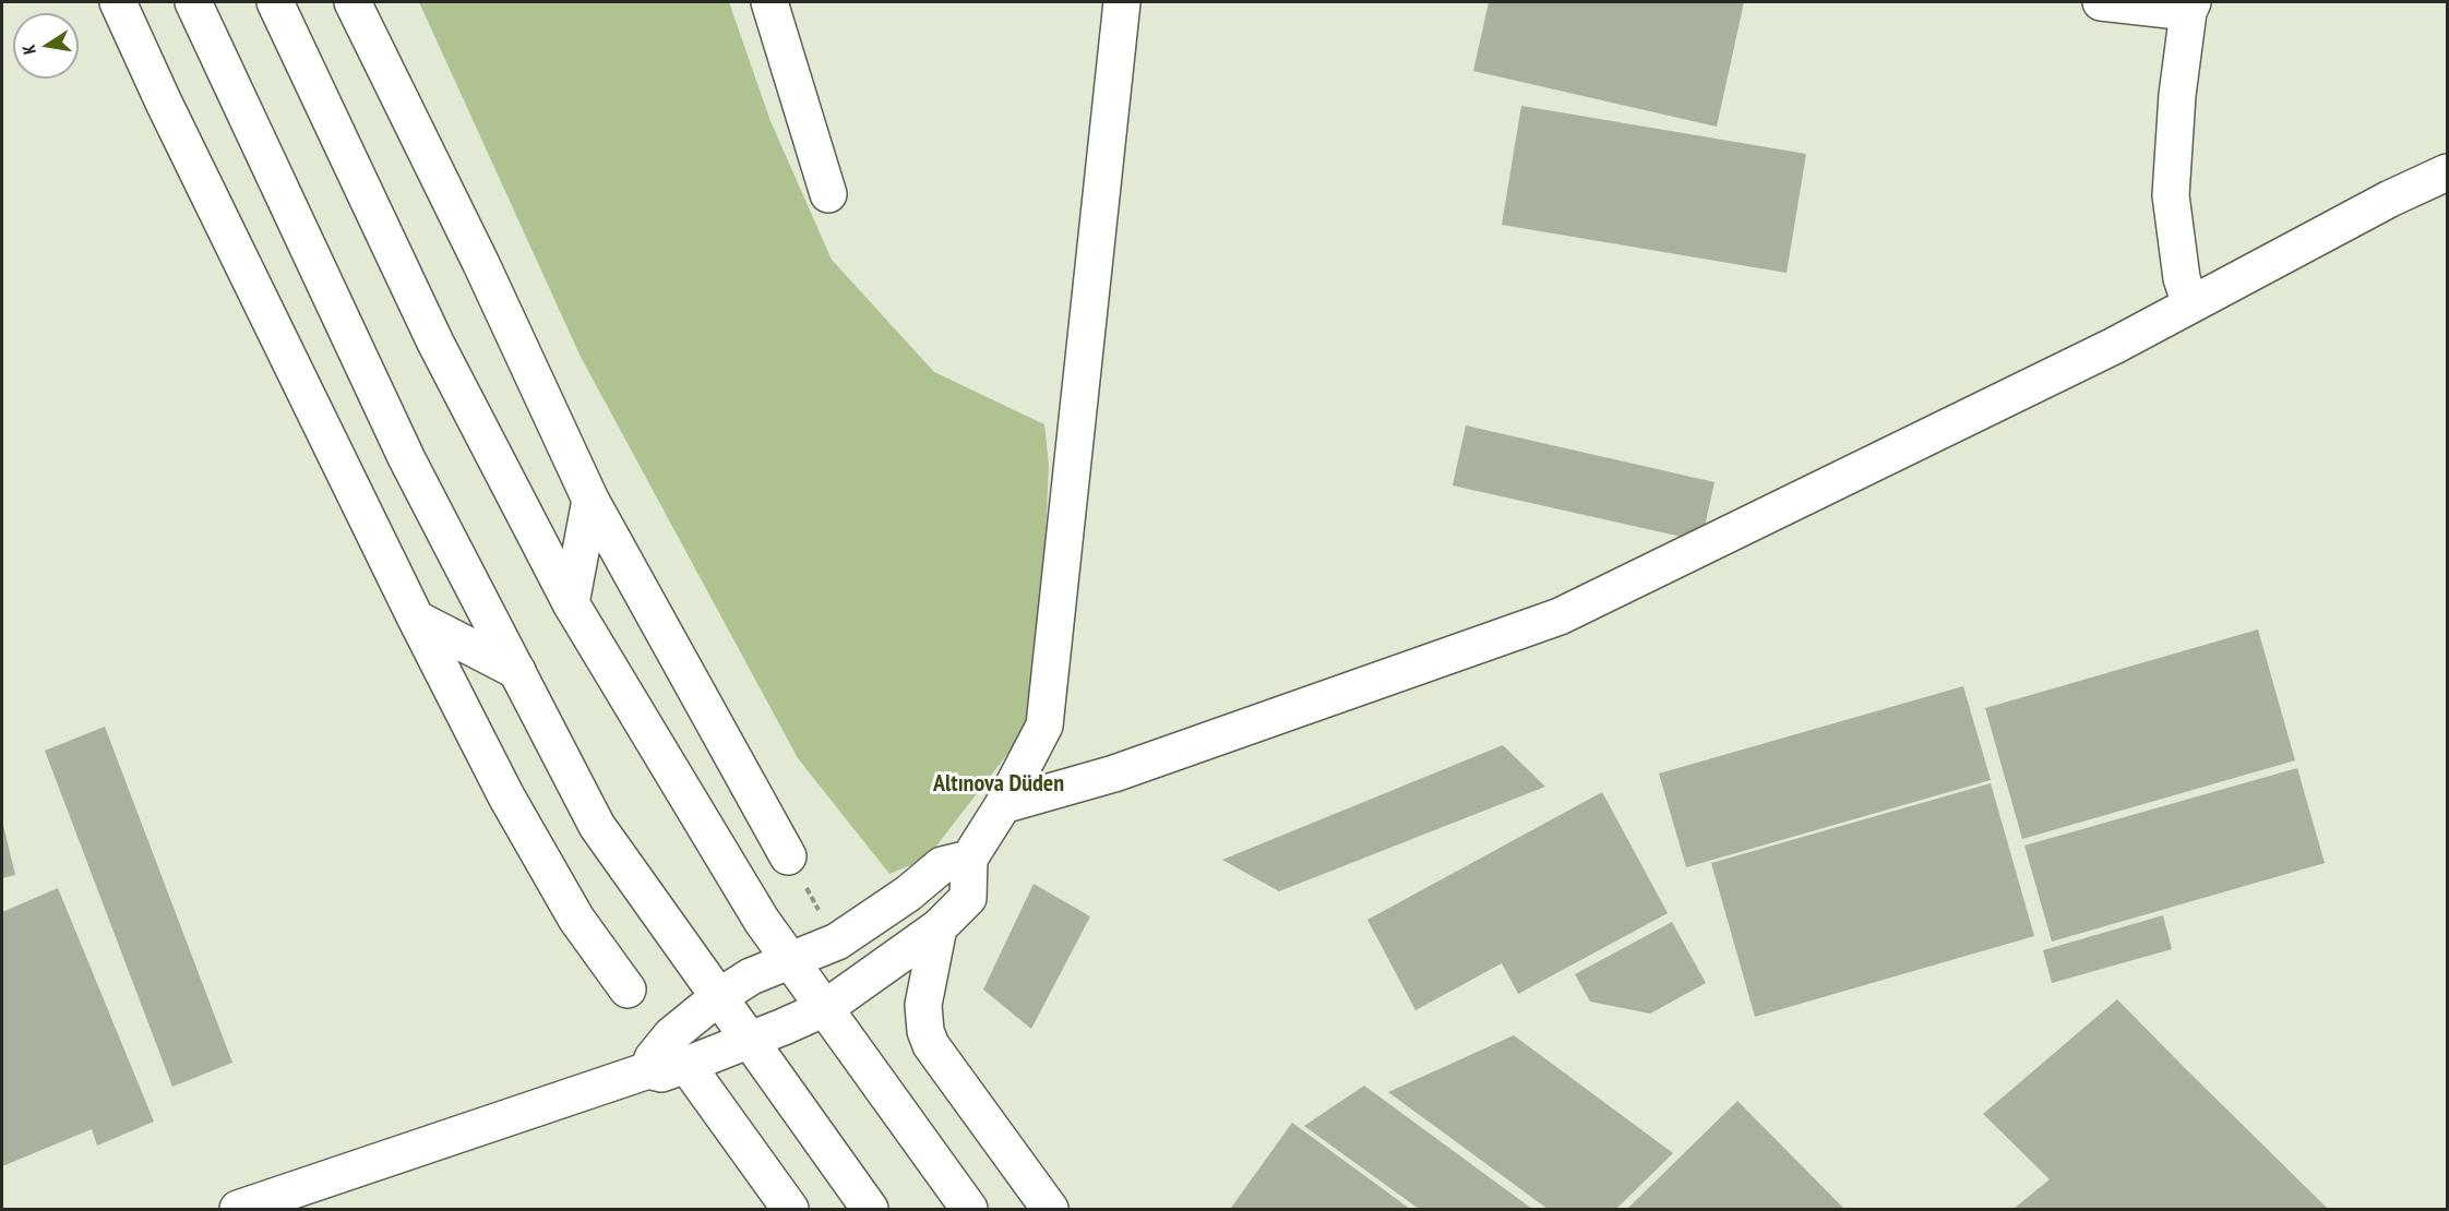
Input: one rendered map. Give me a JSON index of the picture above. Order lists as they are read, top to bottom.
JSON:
{
  "districts": ["Altınova Düden"],
  "north": "left"
}
